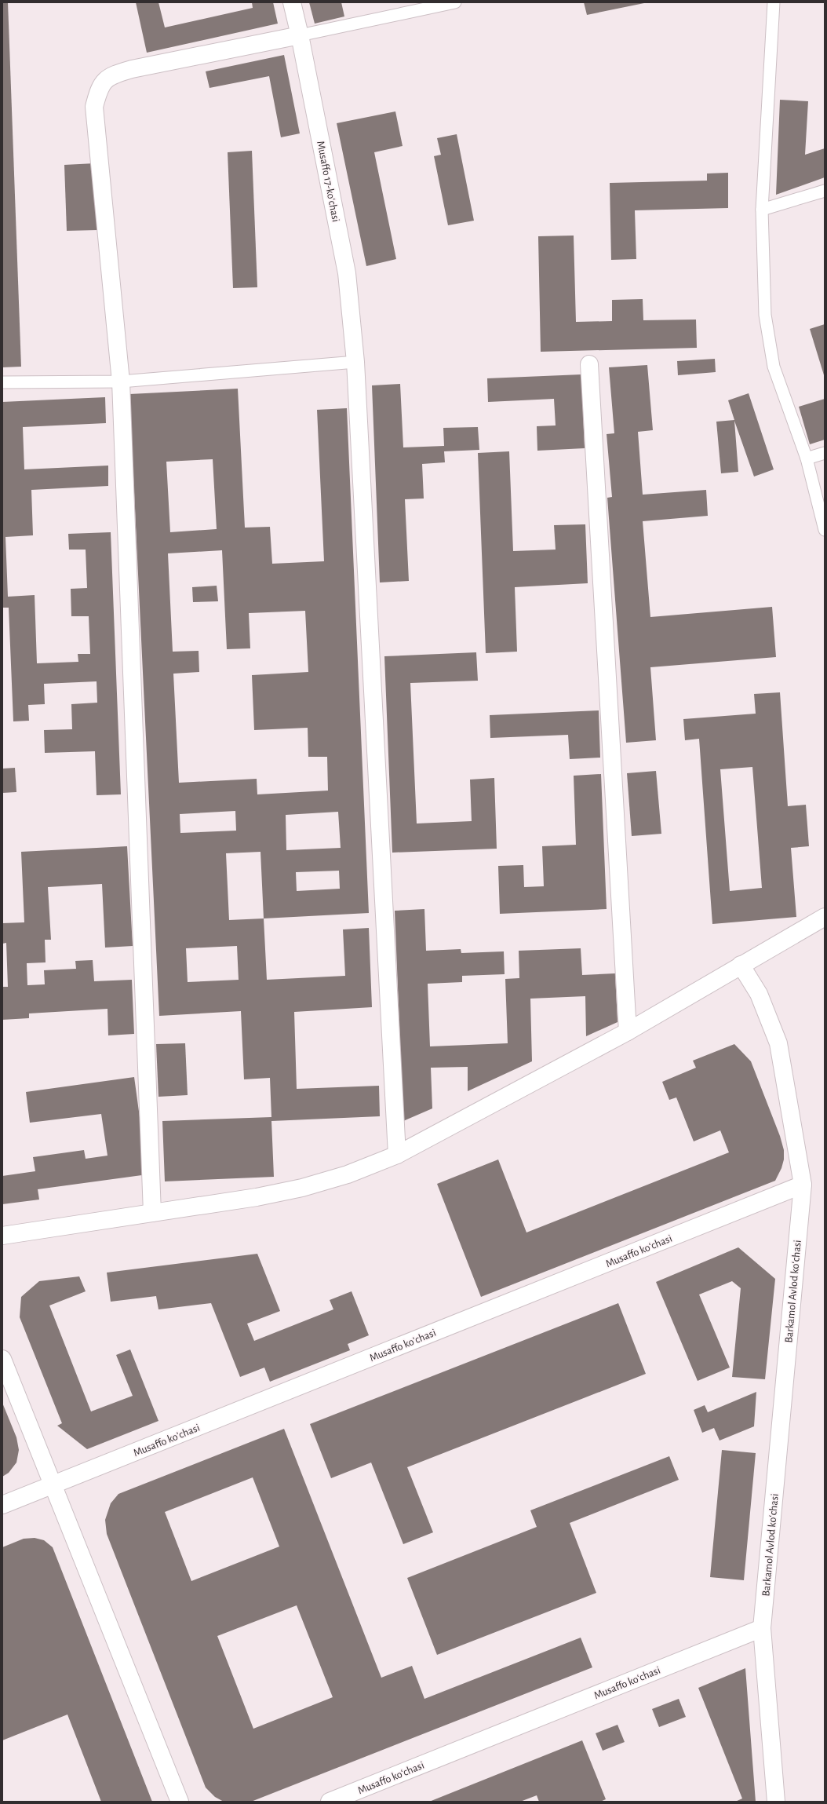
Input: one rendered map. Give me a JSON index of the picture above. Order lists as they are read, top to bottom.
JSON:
{
  "streets": {
    "street": ["Musaffo 17-koʻchasi", "Musaffo koʻchasi", "Barkamol Avlod koʻchasi"]
  },
  "crossings": [
    ["Musaffo koʻchasi", "Barkamol Avlod koʻchasi"]
  ]
}
